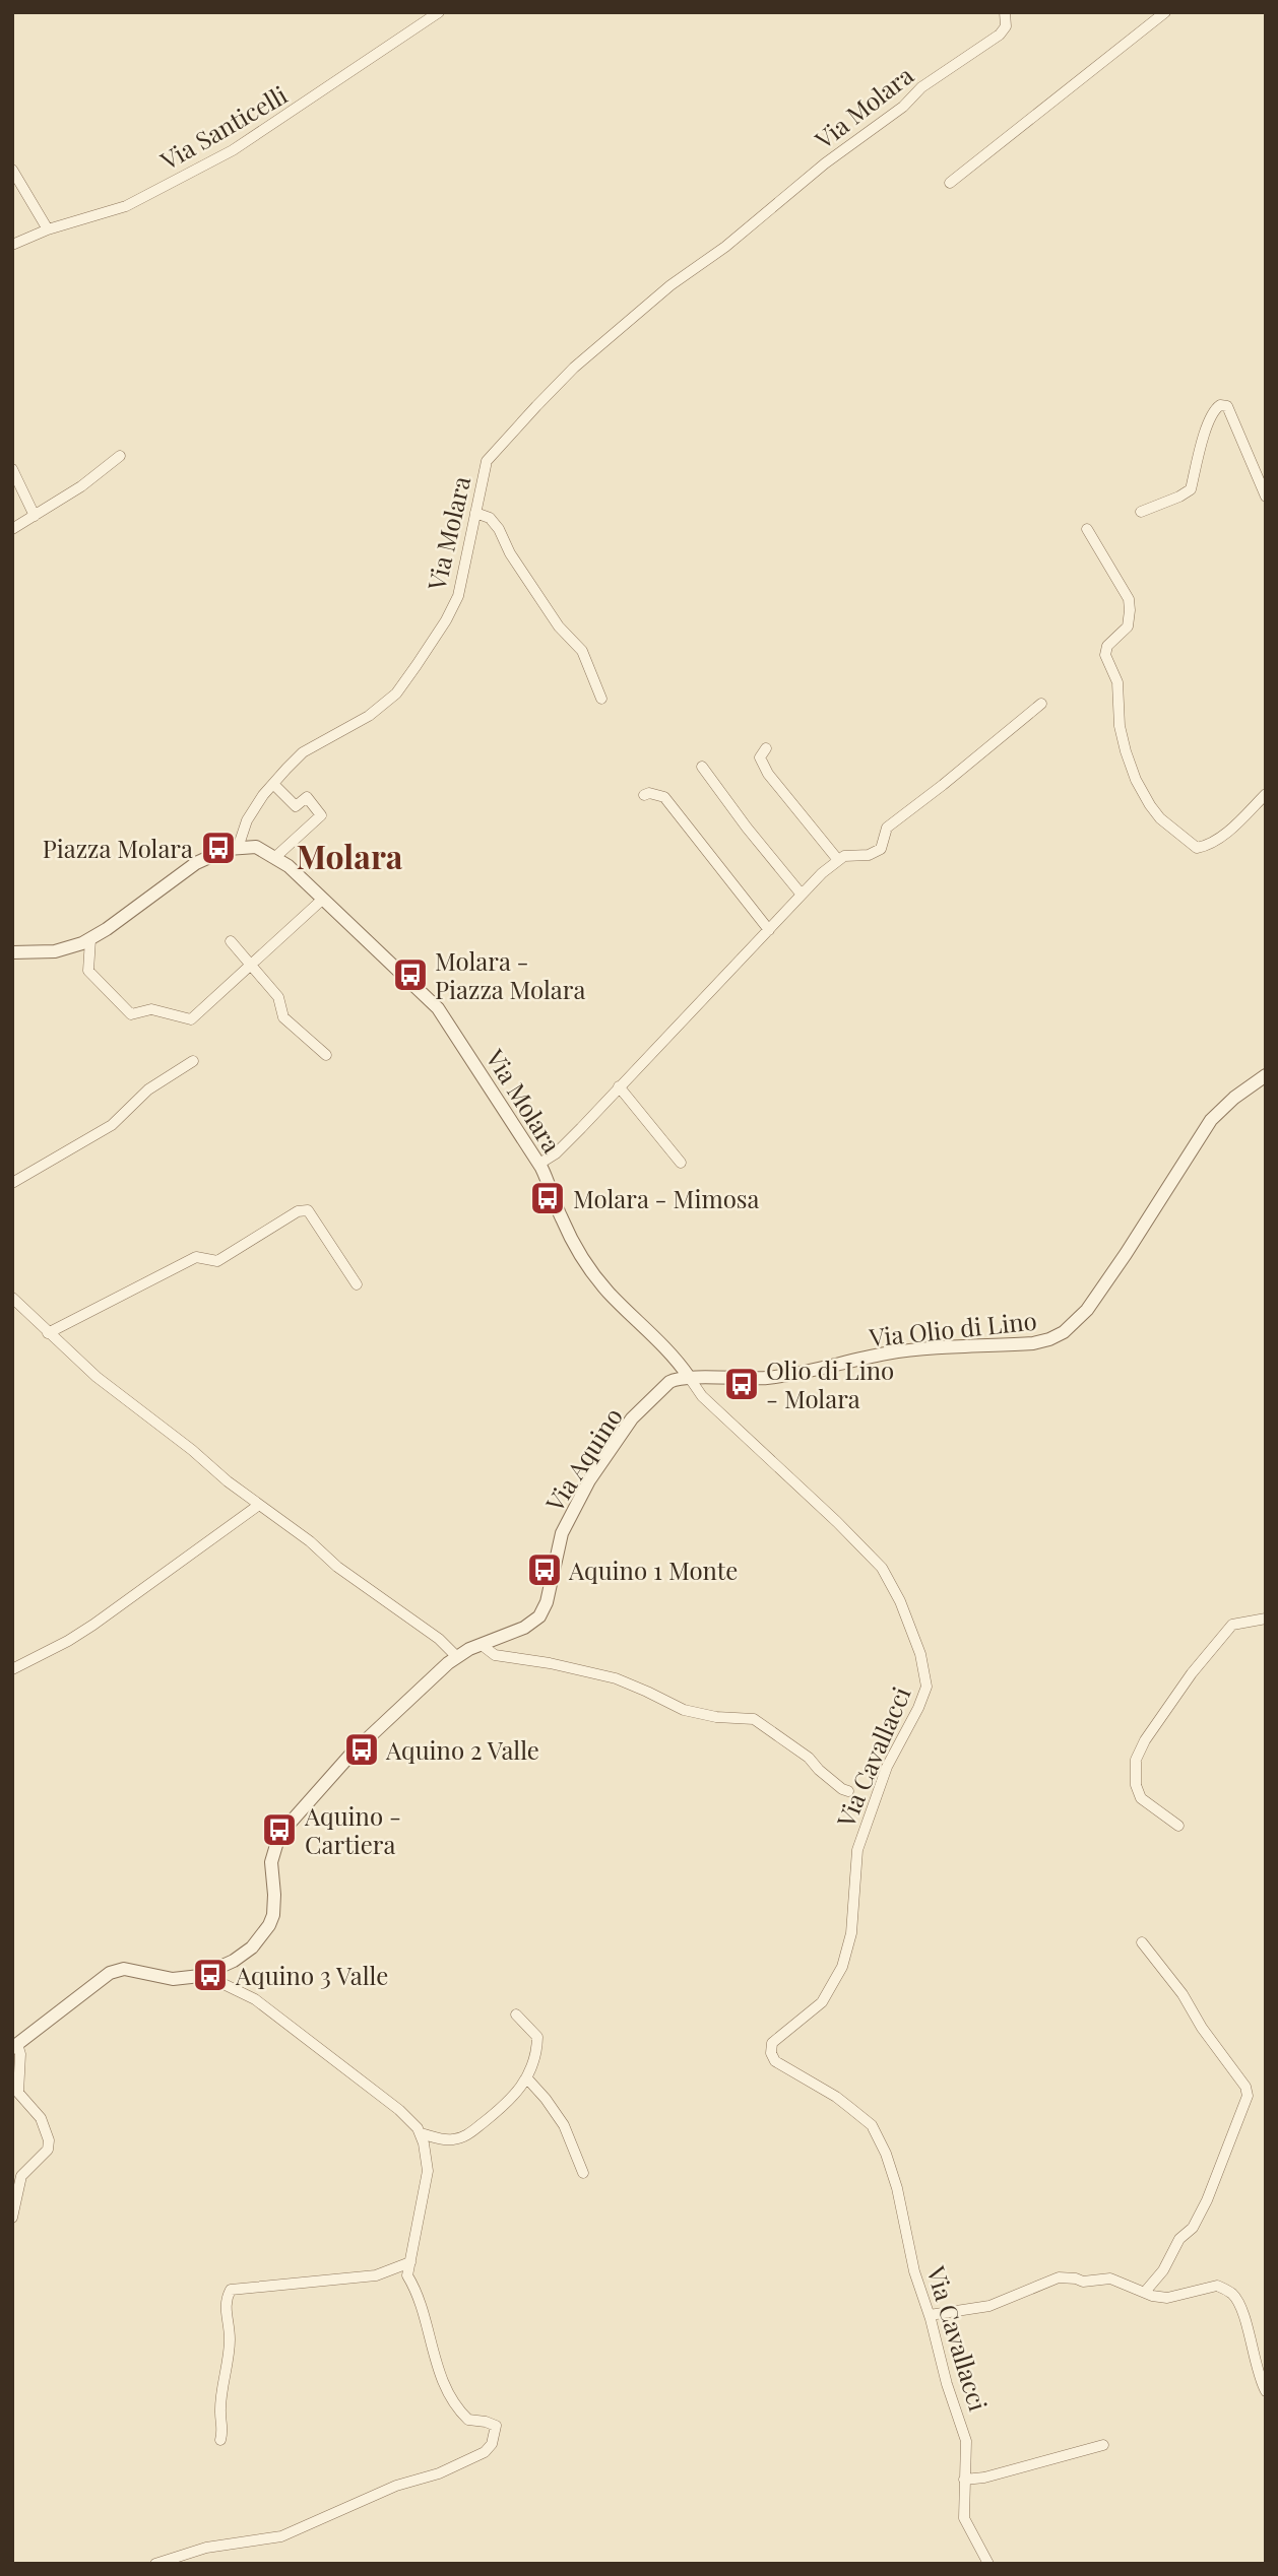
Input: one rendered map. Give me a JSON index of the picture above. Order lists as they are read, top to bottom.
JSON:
{
  "streets": {
    "street": [
      "Via Molara",
      "Via Santicelli",
      "Via Olio di Lino",
      "Via Aquino",
      "Via Cavallacci"
    ]
  },
  "crossings": [
    ["Via Molara", "Via Olio di Lino"],
    ["Via Molara", "Via Aquino"],
    ["Via Molara", "Via Cavallacci"],
    ["Via Olio di Lino", "Via Aquino"],
    ["Via Olio di Lino", "Via Cavallacci"],
    ["Via Aquino", "Via Cavallacci"]
  ],
  "districts": ["Molara"],
  "places": {
    "bus stop": [
      "Piazza Molara",
      "Molara - Piazza Molara",
      "Molara - Mimosa",
      "Olio di Lino - Molara",
      "Aquino 1 Monte",
      "Aquino 2 Valle",
      "Aquino - Cartiera",
      "Aquino 3 Valle"
    ]
  }
}
